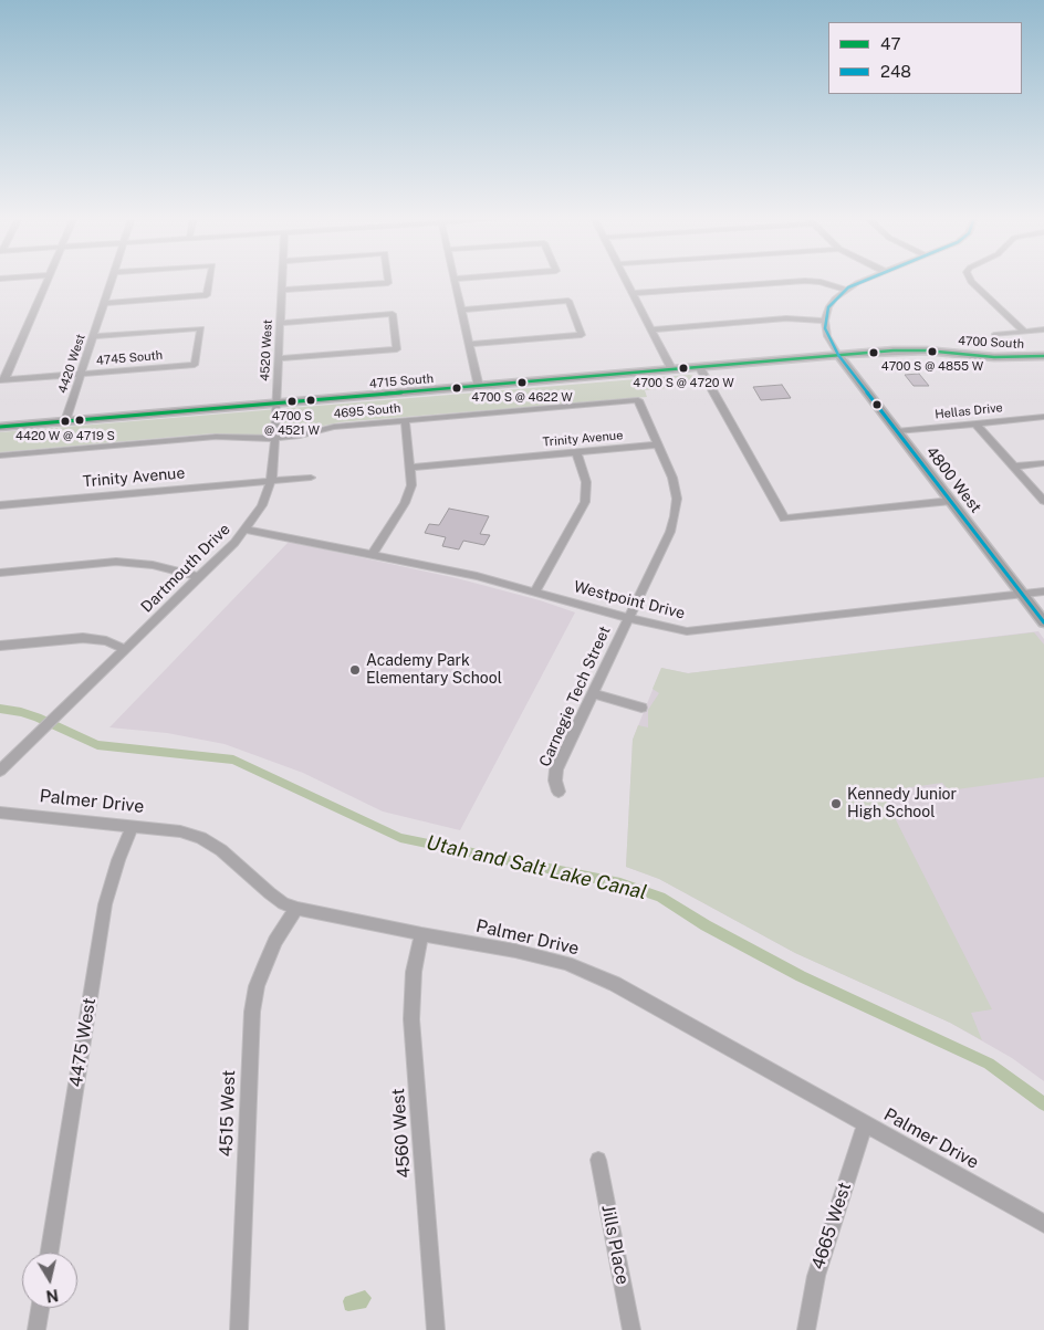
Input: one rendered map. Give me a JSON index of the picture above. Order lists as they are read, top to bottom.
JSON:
{
  "streets": {
    "main road": ["4700 South", "4715 South", "4800 West"],
    "street": [
      "4520 West",
      "4745 South",
      "4420 West",
      "4695 South",
      "Hellas Drive",
      "Trinity Avenue",
      "Dartmouth Drive",
      "Westpoint Drive",
      "Carnegie Tech Street",
      "Palmer Drive",
      "4475 West",
      "4515 West",
      "4560 West",
      "4665 West",
      "Jills Place"
    ]
  },
  "crossings": [
    ["4700 South", "4715 South"],
    ["4700 South", "4800 West"],
    ["4520 West", "4715 South"],
    ["4520 West", "Dartmouth Drive"],
    ["4745 South", "4420 West"],
    ["4420 West", "4715 South"],
    ["4715 South", "4800 West"],
    ["4715 South", "Dartmouth Drive"],
    ["4695 South", "Dartmouth Drive"],
    ["4695 South", "Carnegie Tech Street"],
    ["Hellas Drive", "4800 West"],
    ["Trinity Avenue", "Dartmouth Drive"],
    ["Trinity Avenue", "Carnegie Tech Street"],
    ["4800 West", "Westpoint Drive"],
    ["Dartmouth Drive", "Westpoint Drive"],
    ["Westpoint Drive", "Carnegie Tech Street"],
    ["Palmer Drive", "4475 West"],
    ["Palmer Drive", "4515 West"],
    ["Palmer Drive", "4560 West"],
    ["Palmer Drive", "4665 West"]
  ],
  "water": ["Utah and Salt Lake Canal"],
  "places": [
    "4700 S @ 4855 W",
    "4700 S @ 4720 W",
    "4700 S @ 4622 W",
    "4700 S @ 4521 W",
    "4420 W @ 4719 S",
    "Academy Park Elementary School",
    "Kennedy Junior High School"
  ],
  "lines": ["transit line 248", "transit line 47"],
  "legend": ["47", "248"],
  "north": "bottom"
}
